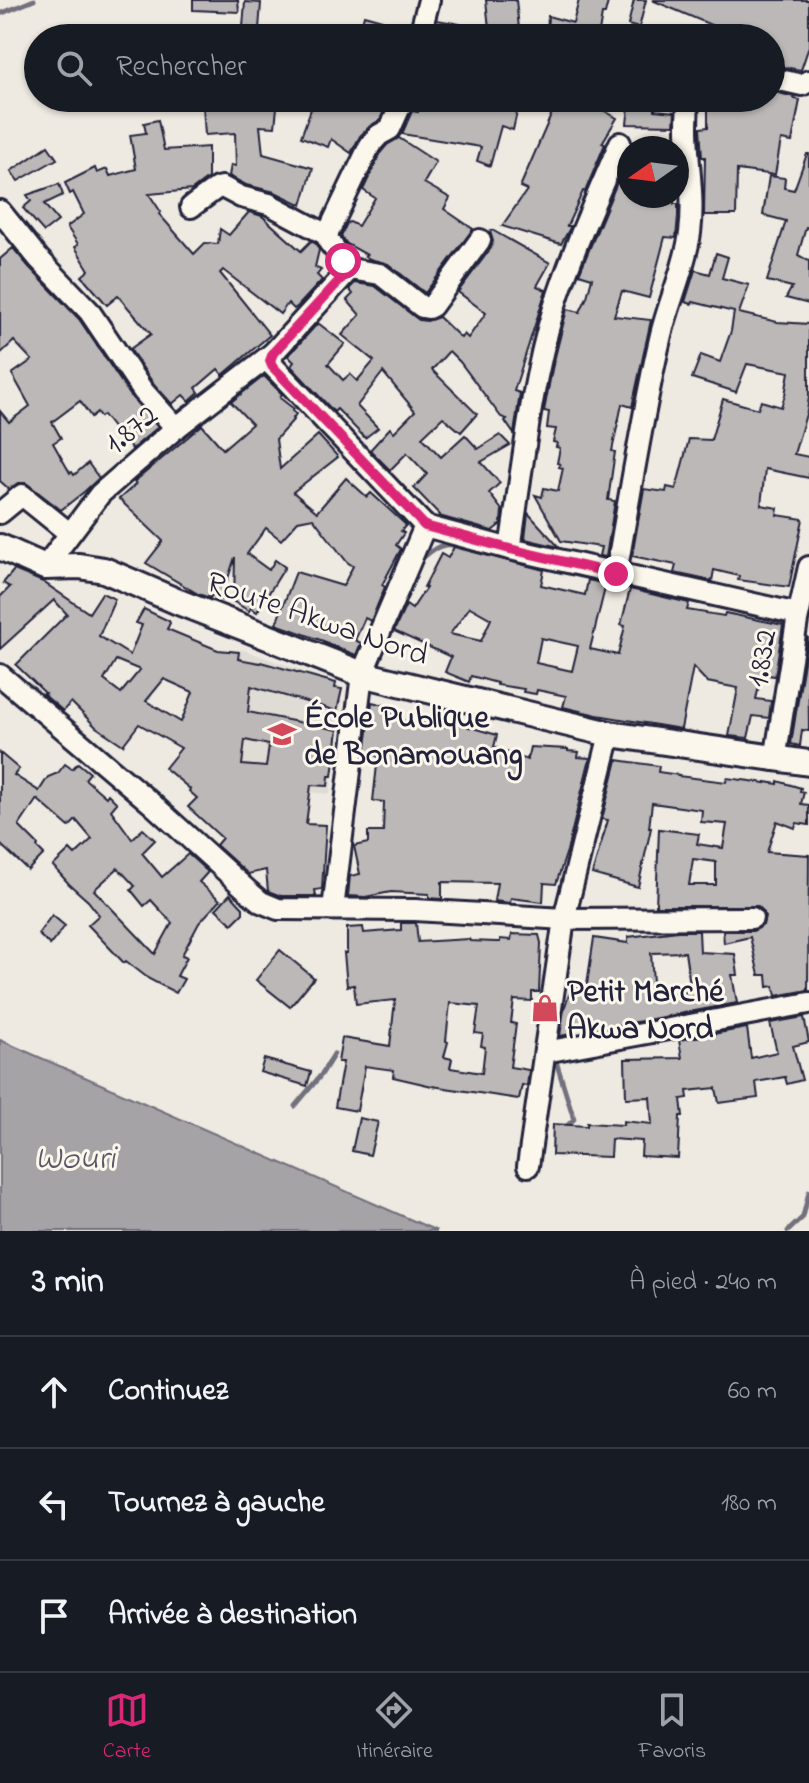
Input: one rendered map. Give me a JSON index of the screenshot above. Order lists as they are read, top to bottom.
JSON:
{
  "streets": {
    "main road": ["Route Akwa Nord"],
    "street": ["1.872", "1.832"]
  },
  "crossings": [
    ["1.872", "Route Akwa Nord"],
    ["Route Akwa Nord", "1.832"]
  ],
  "water": ["Wouri"],
  "places": {
    "school or university": ["École Publique de Bonamouang"],
    "shop": ["Petit Marché Akwa Nord"]
  },
  "north": "left",
  "page": {
    "search": "Rechercher",
    "heading": ["3 min", "À pied · 240 m"],
    "list": [
      ["Continuez", "60 m"],
      ["Tournez à gauche", "180 m"],
      "Arrivée à destination"
    ],
    "nav": ["Carte", "Itinéraire", "Favoris"]
  }
}
